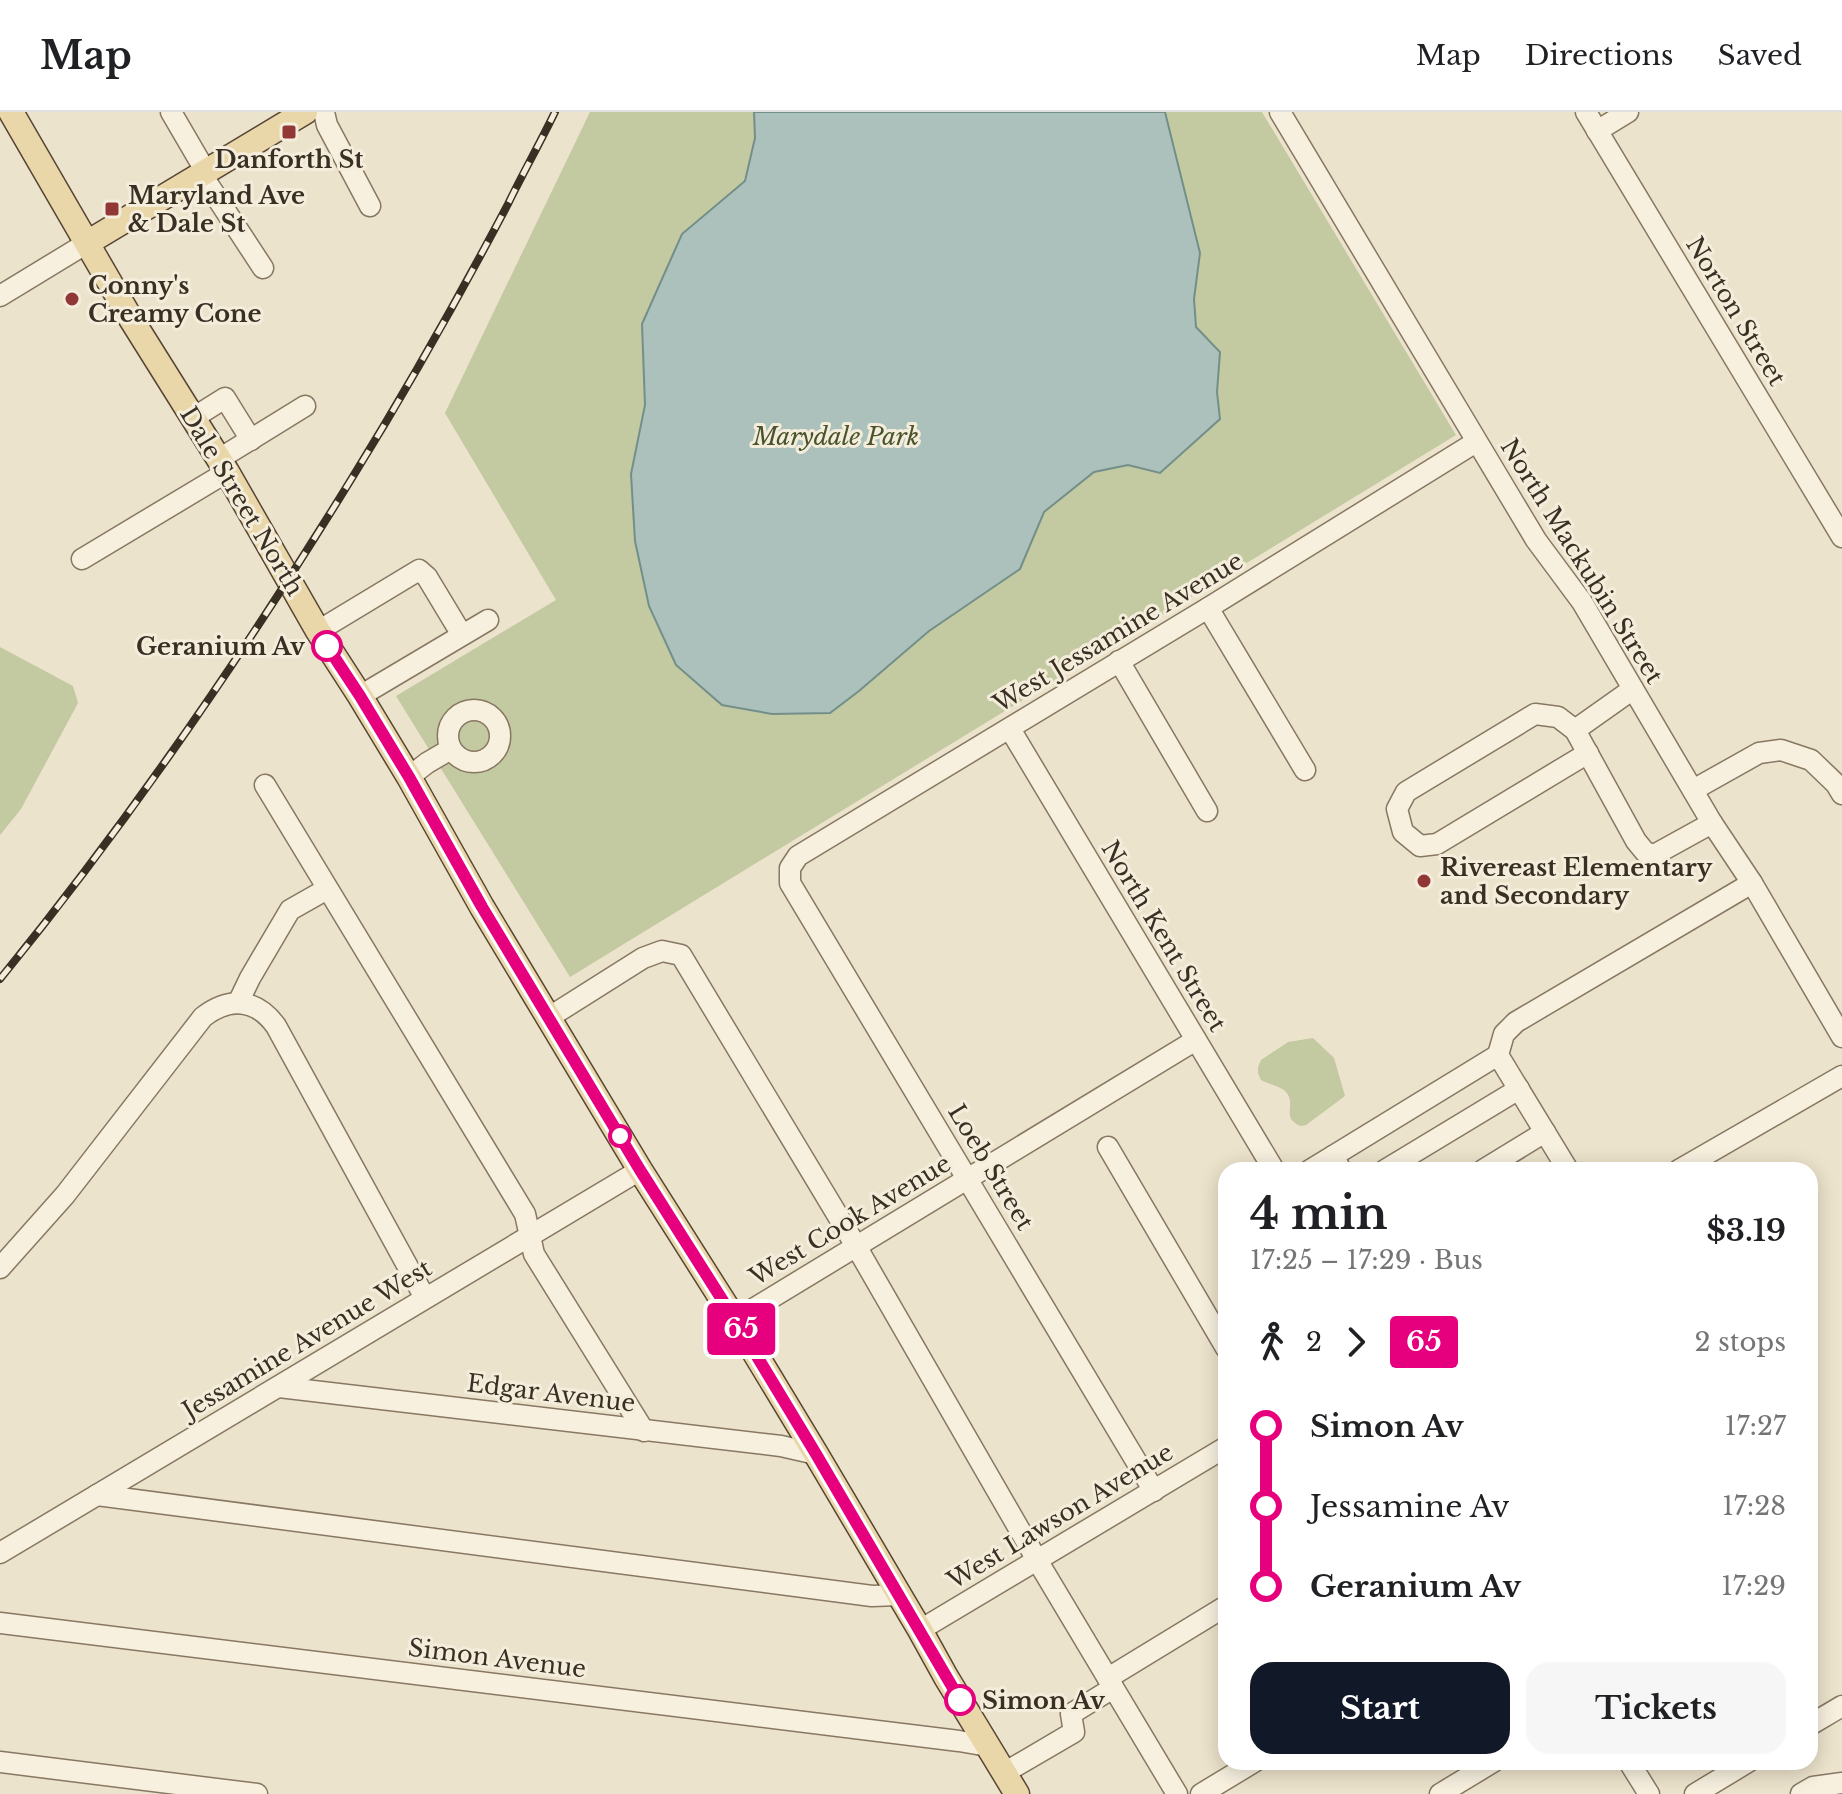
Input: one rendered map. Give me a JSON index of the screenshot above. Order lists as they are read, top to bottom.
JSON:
{
  "streets": {
    "main road": ["Dale Street North"],
    "street": [
      "Norton Street",
      "North Mackubin Street",
      "West Jessamine Avenue",
      "North Kent Street",
      "Loeb Street",
      "West Cook Avenue",
      "Jessamine Avenue West",
      "Edgar Avenue",
      "West Lawson Avenue",
      "Simon Avenue"
    ]
  },
  "crossings": [
    ["Dale Street North", "West Cook Avenue"],
    ["Dale Street North", "Jessamine Avenue West"],
    ["Dale Street North", "Edgar Avenue"],
    ["Dale Street North", "West Lawson Avenue"],
    ["Dale Street North", "Simon Avenue"],
    ["North Mackubin Street", "West Jessamine Avenue"],
    ["West Jessamine Avenue", "North Kent Street"],
    ["West Jessamine Avenue", "Loeb Street"],
    ["North Kent Street", "West Cook Avenue"],
    ["Loeb Street", "West Cook Avenue"],
    ["Loeb Street", "West Lawson Avenue"],
    ["Jessamine Avenue West", "Edgar Avenue"]
  ],
  "parks": ["Marydale Park"],
  "places": {
    "transit": ["Danforth St", "Maryland Ave & Dale St"],
    "other": [
      "Conny's Creamy Cone",
      "Geranium Av",
      "Rivereast Elementary and Secondary",
      "Simon Av"
    ]
  },
  "lines": ["bus line 65"],
  "page": {
    "header": "Map",
    "nav": ["Map", "Directions", "Saved"],
    "on_map": "65",
    "heading": ["4 min", "17:25 – 17:29 · Bus", "$3.19"],
    "legs": ["2", "65", "2 stops"],
    "list": [
      {
        "name": "Simon Av",
        "value": "17:27"
      },
      {
        "name": "Jessamine Av",
        "value": "17:28"
      },
      {
        "name": "Geranium Av",
        "value": "17:29"
      }
    ],
    "buttons": ["Start", "Tickets"]
  }
}
